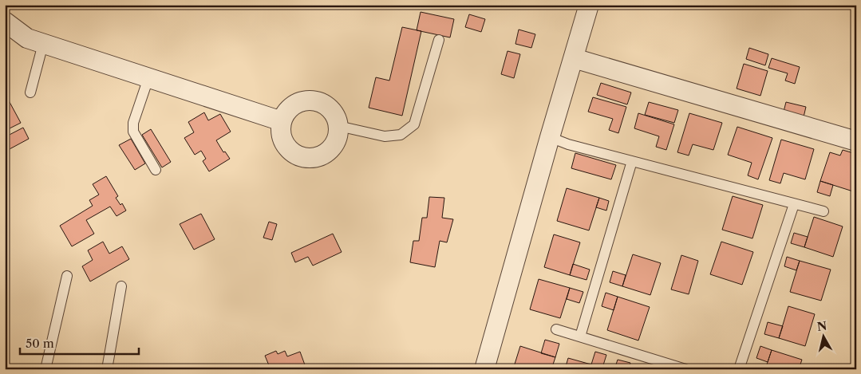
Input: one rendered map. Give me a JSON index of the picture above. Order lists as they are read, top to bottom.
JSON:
{
  "scale_bar": "50 m",
  "north": "top"
}
